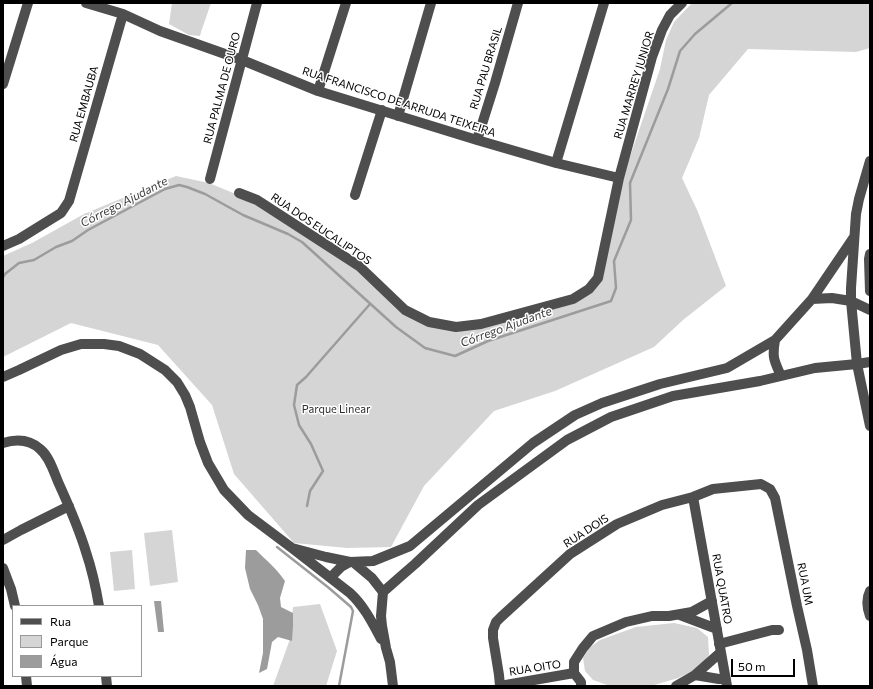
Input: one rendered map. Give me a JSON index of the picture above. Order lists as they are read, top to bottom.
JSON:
{
  "streets": {
    "street": [
      "RUA PAU BRASIL",
      "RUA MARREY JUNIOR",
      "RUA PALMA DE OURO",
      "RUA FRANCISCO DE ARRUDA TEIXEIRA",
      "RUA EMBAUBA",
      "RUA DOS EUCALIPTOS",
      "RUA DOIS",
      "RUA UM",
      "RUA QUATRO",
      "RUA OITO"
    ]
  },
  "crossings": [
    ["RUA PAU BRASIL", "RUA FRANCISCO DE ARRUDA TEIXEIRA"],
    ["RUA MARREY JUNIOR", "RUA FRANCISCO DE ARRUDA TEIXEIRA"],
    ["RUA MARREY JUNIOR", "RUA DOS EUCALIPTOS"],
    ["RUA PALMA DE OURO", "RUA FRANCISCO DE ARRUDA TEIXEIRA"],
    ["RUA FRANCISCO DE ARRUDA TEIXEIRA", "RUA EMBAUBA"],
    ["RUA FRANCISCO DE ARRUDA TEIXEIRA", "RUA DOS EUCALIPTOS"],
    ["RUA DOIS", "RUA UM"],
    ["RUA DOIS", "RUA QUATRO"],
    ["RUA DOIS", "RUA OITO"]
  ],
  "water": ["Córrego Ajudante"],
  "parks": ["Parque Linear"],
  "legend": ["Rua", "Parque", "Água"],
  "scale_bar": "50 m"
}
